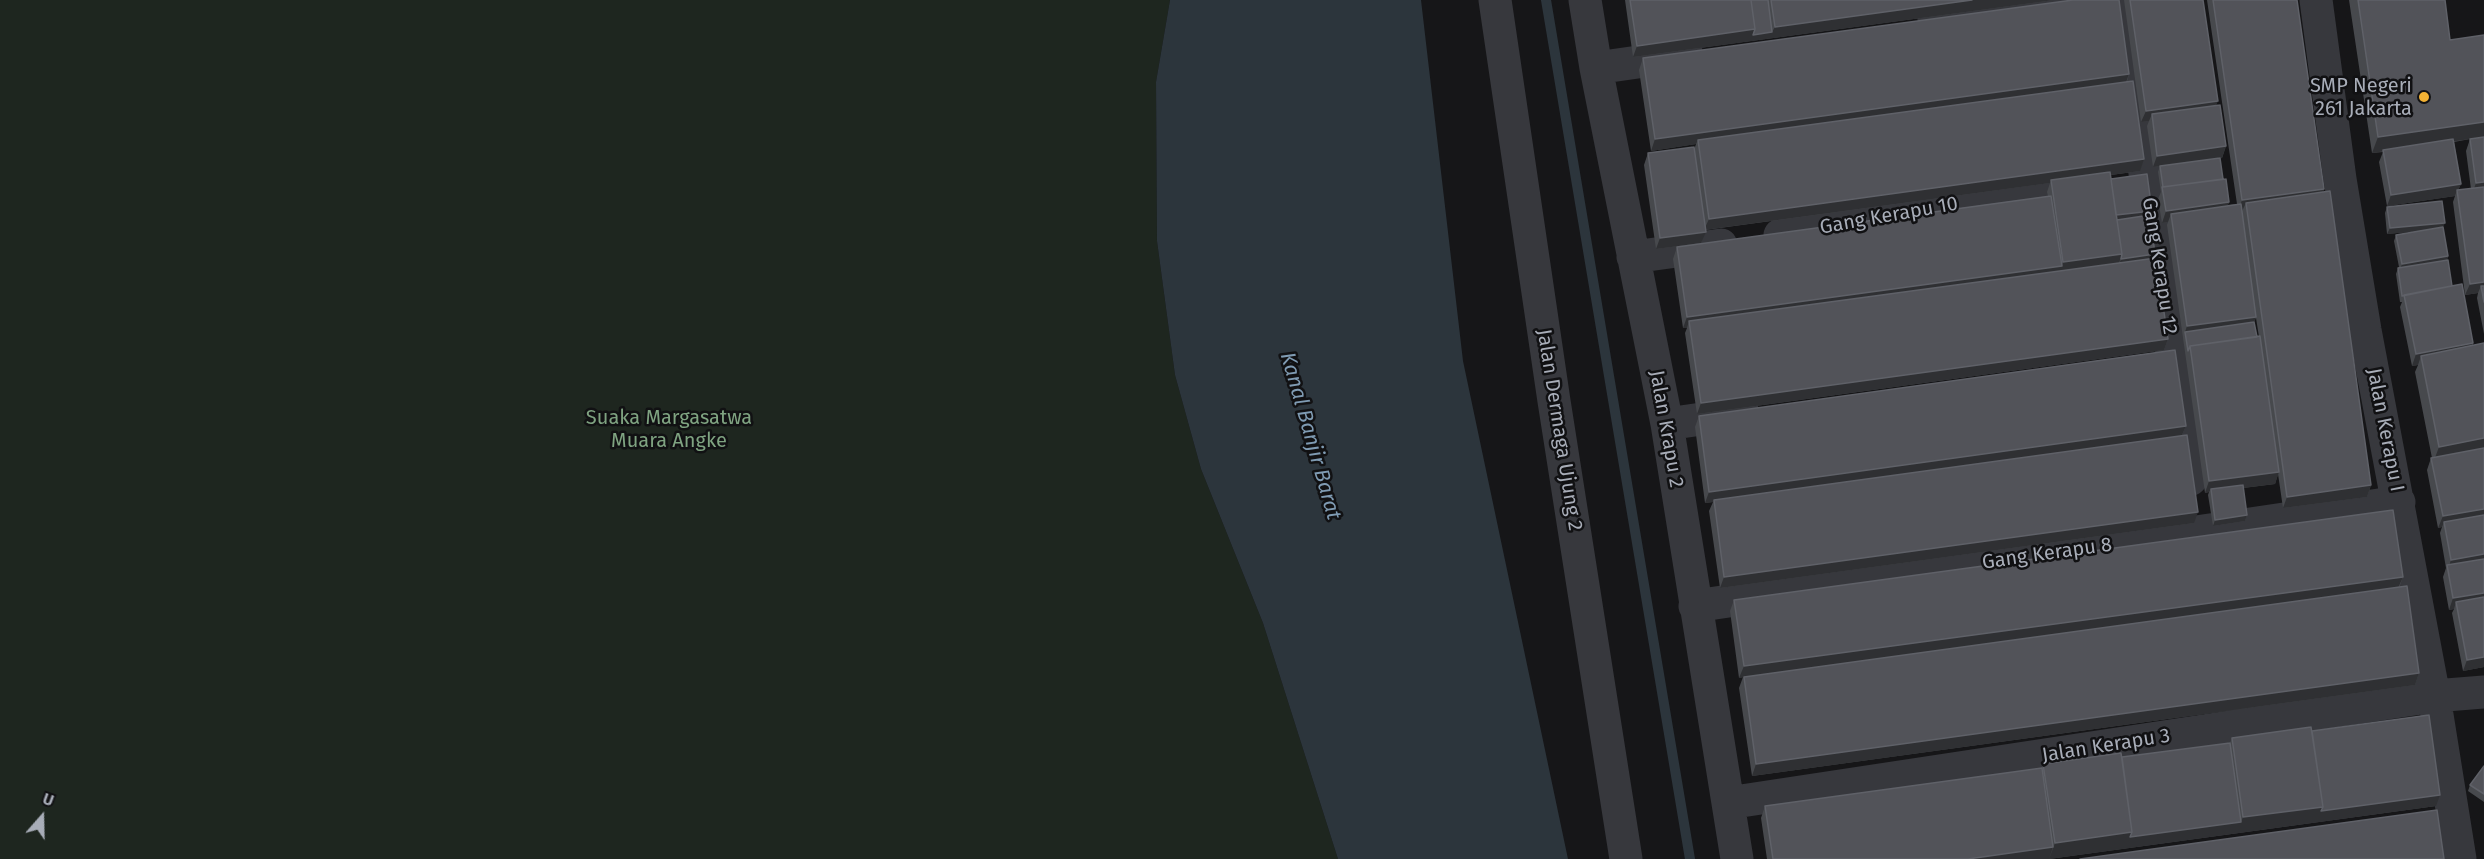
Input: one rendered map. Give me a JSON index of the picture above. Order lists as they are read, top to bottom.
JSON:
{
  "streets": {
    "street": [
      "Gang Kerapu 10",
      "Gang Kerapu 12",
      "Jalan Krapu 2",
      "Jalan Dermaga Ujung 2",
      "Jalan Kerapu I",
      "Gang Kerapu 8",
      "Jalan Kerapu 3"
    ]
  },
  "crossings": [
    ["Gang Kerapu 10", "Gang Kerapu 12"],
    ["Gang Kerapu 10", "Jalan Krapu 2"],
    ["Gang Kerapu 12", "Gang Kerapu 8"],
    ["Jalan Krapu 2", "Gang Kerapu 8"],
    ["Jalan Krapu 2", "Jalan Kerapu 3"],
    ["Jalan Kerapu I", "Gang Kerapu 8"],
    ["Jalan Kerapu I", "Jalan Kerapu 3"]
  ],
  "water": ["Kanal Banjir Barat"],
  "parks": ["Suaka Margasatwa Muara Angke"],
  "places": ["SMP Negeri 261 Jakarta"],
  "north": "top"
}
